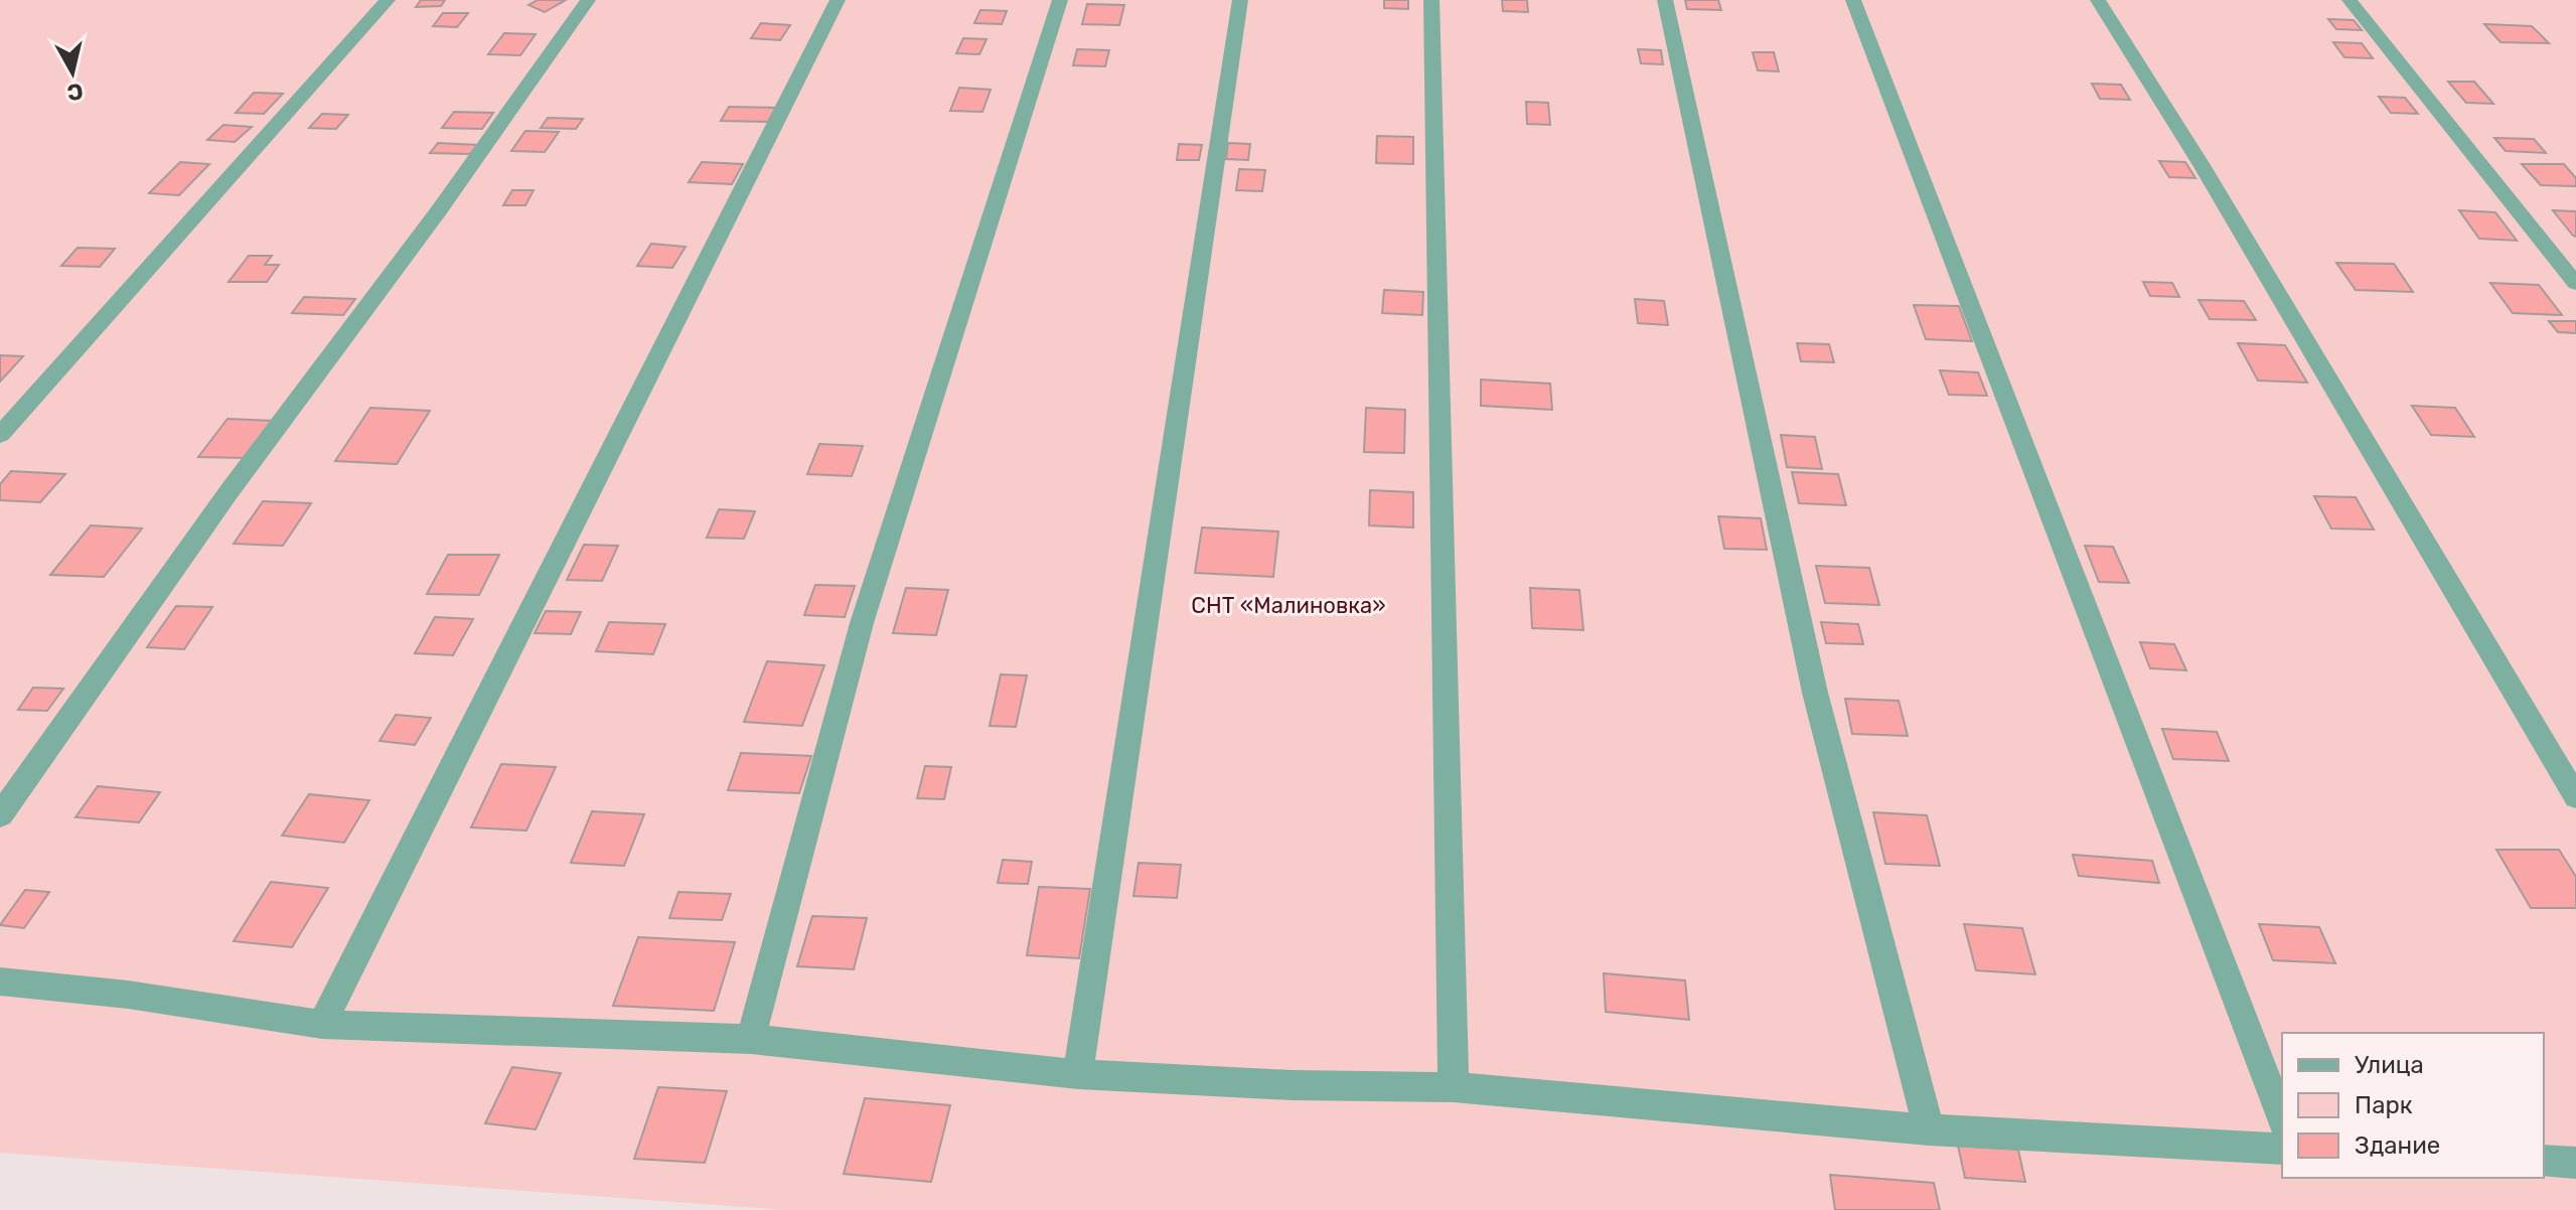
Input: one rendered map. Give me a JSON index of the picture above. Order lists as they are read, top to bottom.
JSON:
{
  "parks": ["СНТ «Малиновка»"],
  "legend": ["Улица", "Парк", "Здание"],
  "north": "bottom"
}
